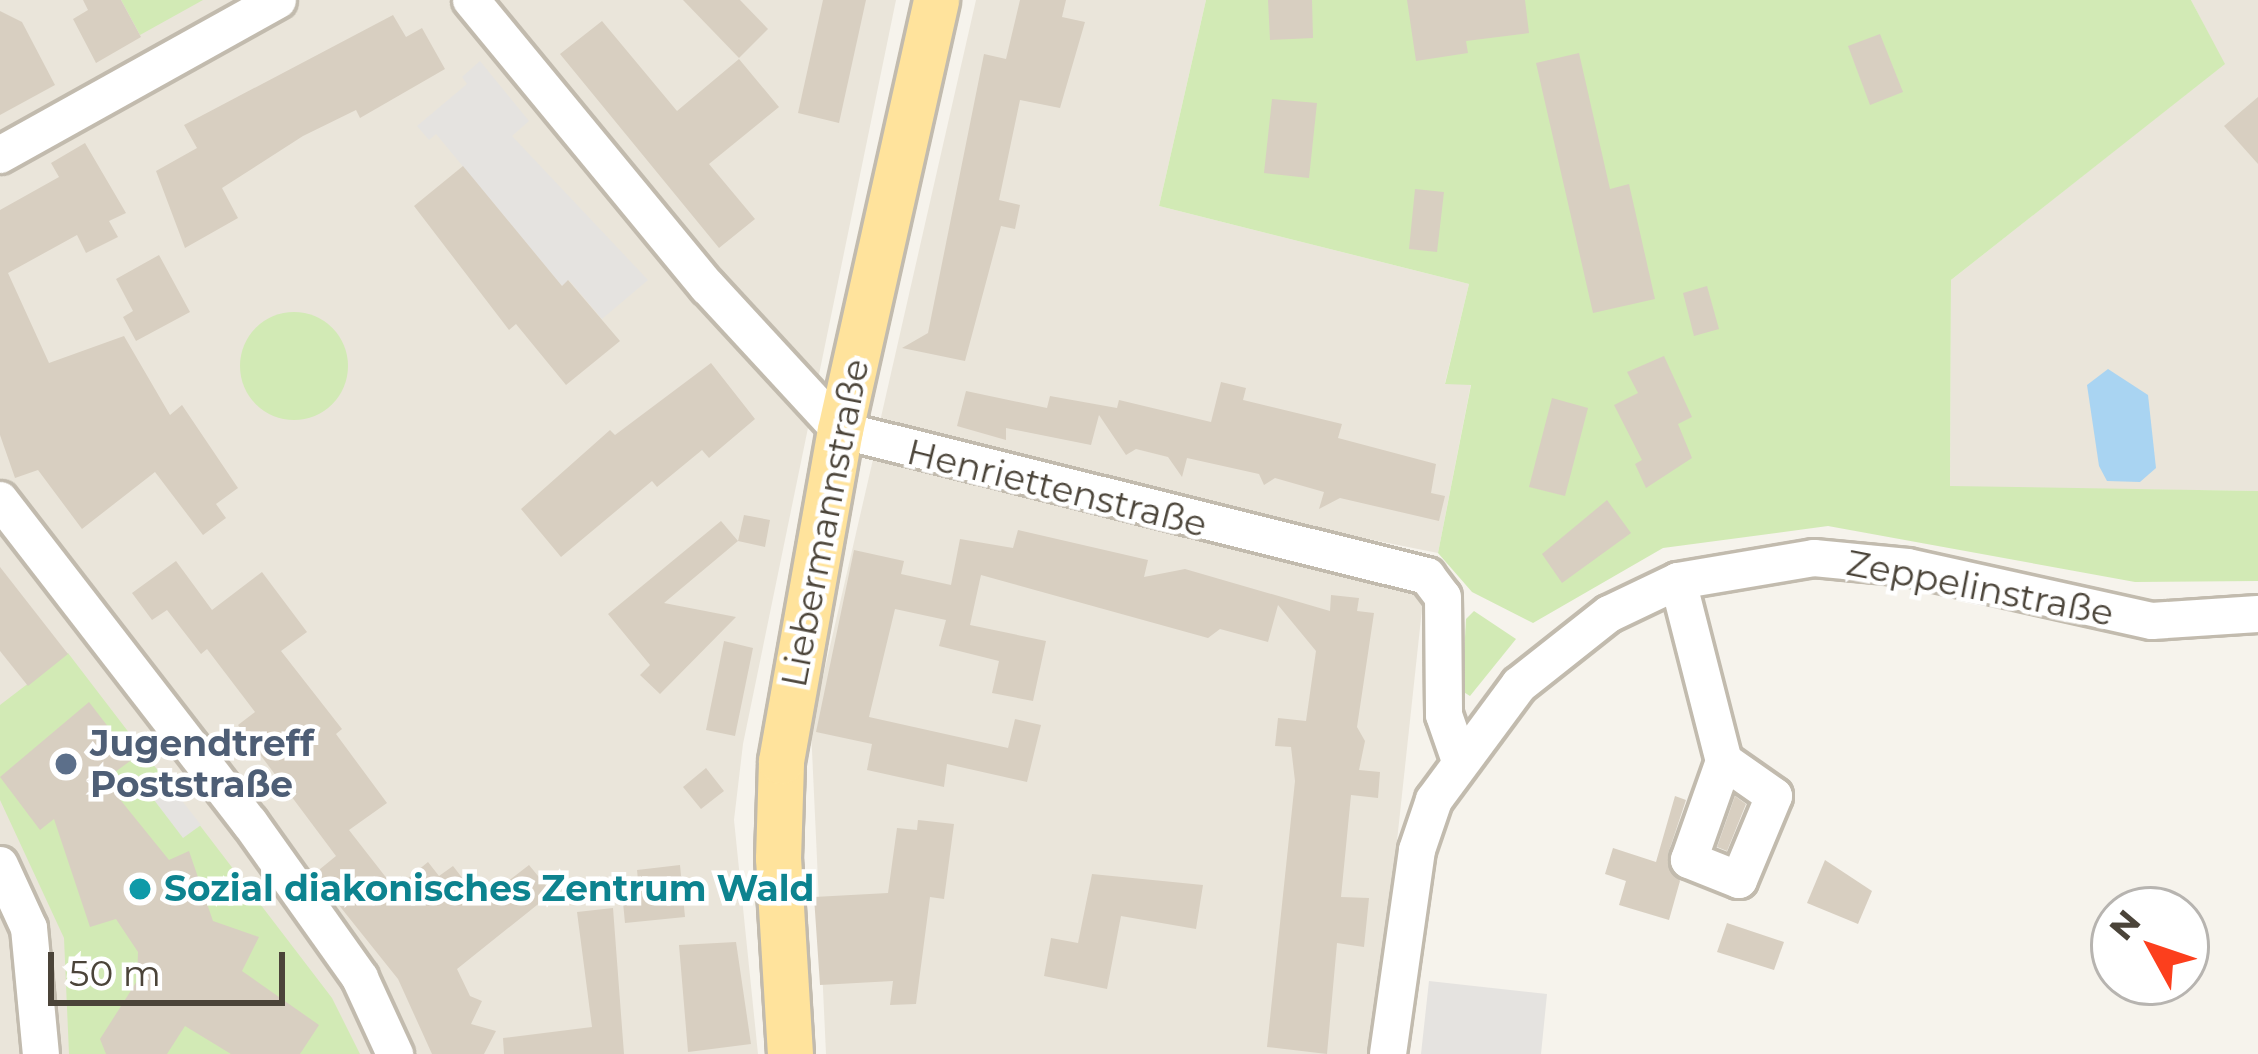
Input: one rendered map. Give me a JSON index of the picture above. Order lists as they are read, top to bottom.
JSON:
{
  "streets": {
    "main road": ["Liebermannstraße"],
    "street": ["Henriettenstraße", "Zeppelinstraße"]
  },
  "crossings": [
    ["Henriettenstraße", "Liebermannstraße"],
    ["Henriettenstraße", "Zeppelinstraße"]
  ],
  "places": ["Jugendtreff Poststraße", "Sozial diakonisches Zentrum Wald"],
  "scale_bar": "50 m",
  "north": "top left"
}
